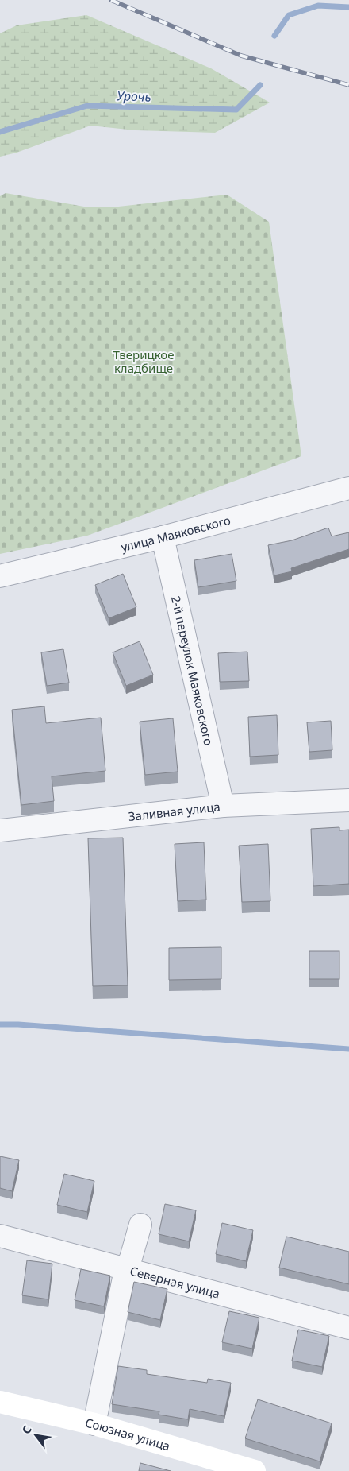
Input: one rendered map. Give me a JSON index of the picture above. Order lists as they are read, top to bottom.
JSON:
{
  "streets": {
    "street": [
      "улица Маяковского",
      "2-й переулок Маяковского",
      "Заливная улица",
      "Северная улица",
      "Союзная улица"
    ]
  },
  "crossings": [
    ["улица Маяковского", "2-й переулок Маяковского"],
    ["2-й переулок Маяковского", "Заливная улица"]
  ],
  "water": ["Урочь"],
  "parks": ["Тверицкое кладбище"],
  "north": "top left"
}
